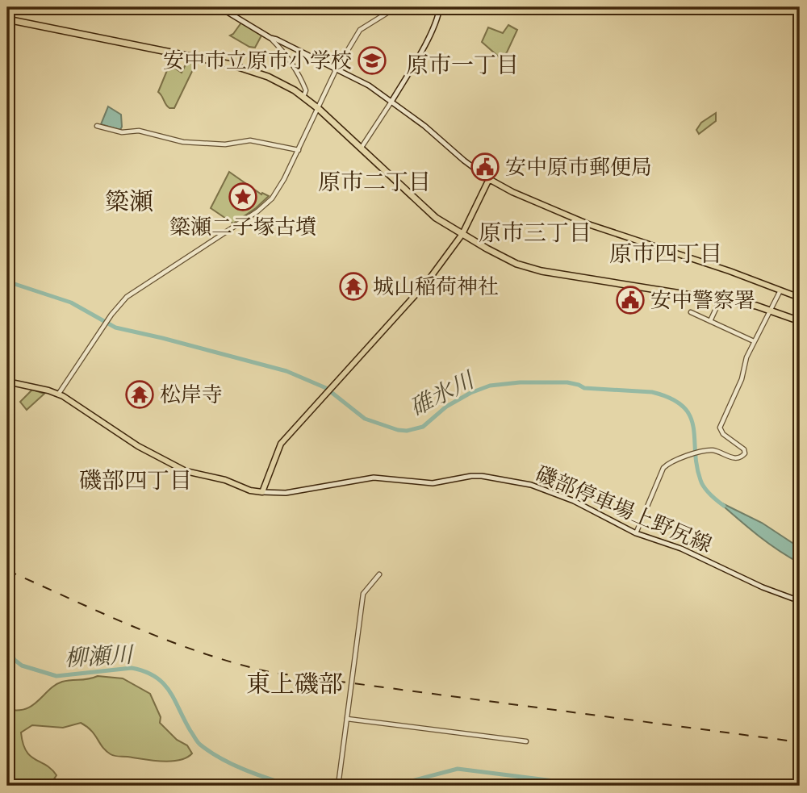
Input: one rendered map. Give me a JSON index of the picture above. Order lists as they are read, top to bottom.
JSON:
{
  "streets": {
    "main road": ["磯部停車場上野尻線"]
  },
  "districts": [
    "原市一丁目",
    "原市二丁目",
    "簗瀬",
    "原市三丁目",
    "原市四丁目",
    "磯部四丁目",
    "東上磯部"
  ],
  "water": ["碓氷川", "柳瀬川"],
  "places": {
    "school or university": ["安中市立原市小学校"],
    "public building": ["安中原市郵便局", "安中警察署"],
    "place": ["簗瀬二子塚古墳"],
    "temple": ["城山稲荷神社", "松岸寺"]
  }
}
